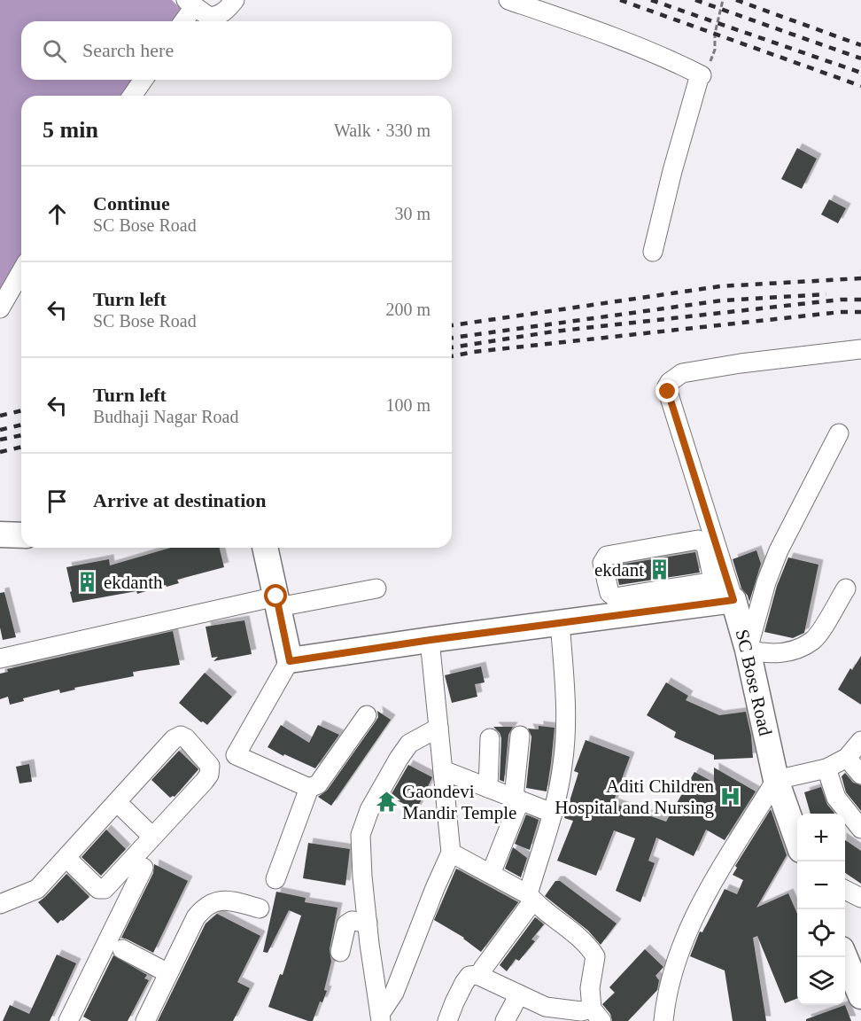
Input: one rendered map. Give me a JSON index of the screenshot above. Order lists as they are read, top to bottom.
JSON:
{
  "streets": {
    "street": ["SC Bose Road"]
  },
  "places": {
    "building": ["ekdant", "ekdanth"],
    "hospital": ["Aditi Children Hospital and Nursing"],
    "temple": ["Gaondevi Mandir Temple"]
  },
  "page": {
    "search": "Search here",
    "heading": ["5 min", "Walk · 330 m"],
    "list": [
      ["Continue", "SC Bose Road", "30 m"],
      ["Turn left", "SC Bose Road", "200 m"],
      ["Turn left", "Budhaji Nagar Road", "100 m"],
      "Arrive at destination"
    ],
    "map_buttons": ["+", "−"]
  }
}
